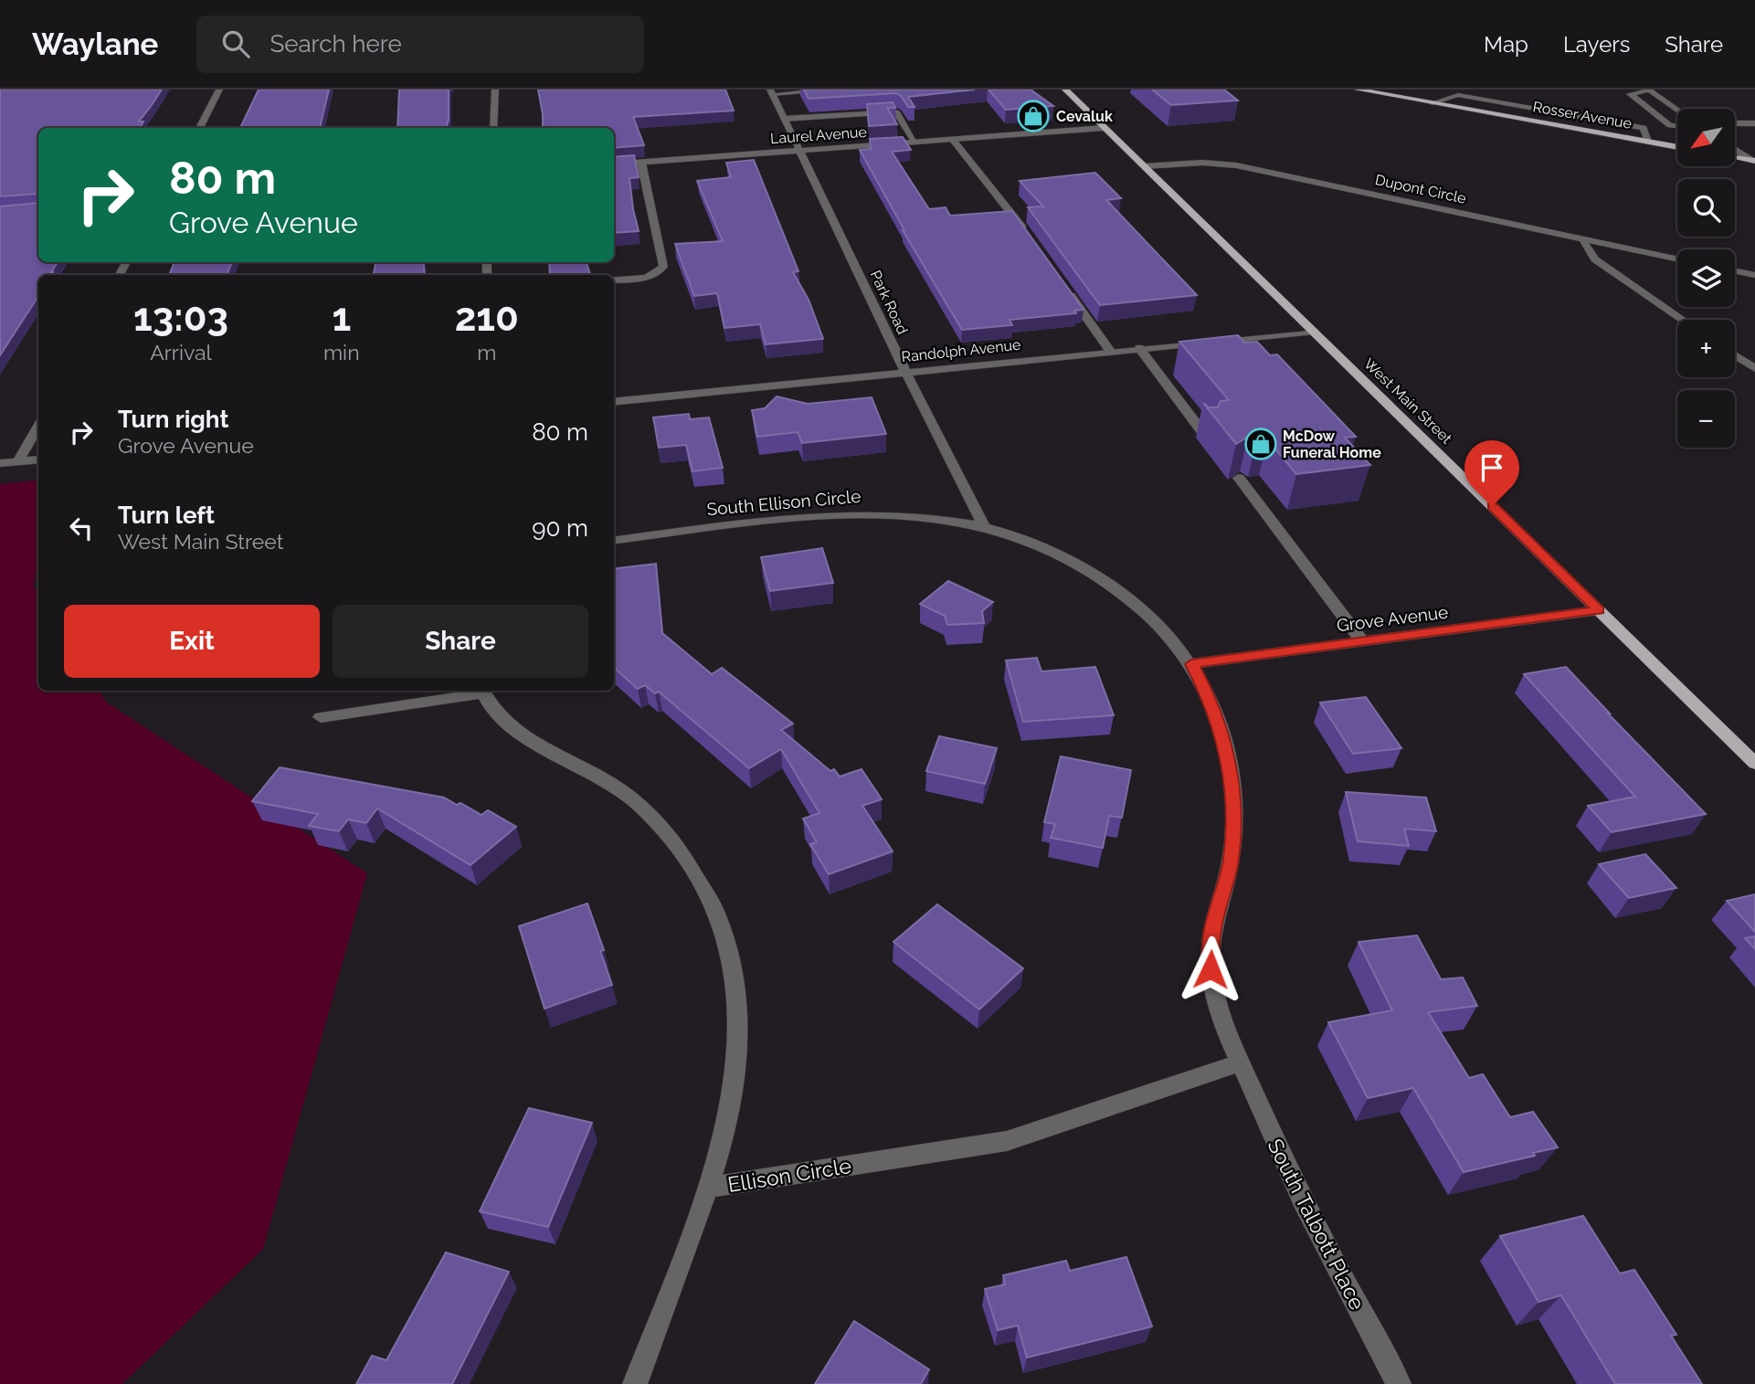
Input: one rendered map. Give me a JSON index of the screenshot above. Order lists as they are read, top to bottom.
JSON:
{
  "streets": {
    "main road": ["Rosser Avenue", "West Main Street"],
    "street": [
      "Laurel Avenue",
      "Dupont Circle",
      "Park Road",
      "Randolph Avenue",
      "South Ellison Circle",
      "Grove Avenue",
      "Ellison Circle",
      "South Talbott Place"
    ]
  },
  "crossings": [
    ["Laurel Avenue", "Park Road"],
    ["Laurel Avenue", "West Main Street"],
    ["Dupont Circle", "West Main Street"],
    ["Park Road", "Randolph Avenue"],
    ["Park Road", "South Ellison Circle"],
    ["Randolph Avenue", "West Main Street"],
    ["West Main Street", "Grove Avenue"],
    ["South Ellison Circle", "Grove Avenue"],
    ["South Ellison Circle", "Ellison Circle"],
    ["South Ellison Circle", "South Talbott Place"],
    ["Ellison Circle", "South Talbott Place"]
  ],
  "places": {
    "shop": ["Cevaluk", "McDow Funeral Home"]
  },
  "north": "bottom left",
  "page": {
    "header": "Waylane",
    "search": "Search here",
    "nav": ["Map", "Layers", "Share"],
    "map_buttons": ["+", "−"],
    "turn": ["80 m", "Grove Avenue"],
    "eta": [
      "13:03",
      "Arrival",
      "1",
      "min",
      "210",
      "m"
    ],
    "list": [
      {
        "name": "Turn right",
        "note": "Grove Avenue",
        "value": "80 m"
      },
      {
        "name": "Turn left",
        "note": "West Main Street",
        "value": "90 m"
      }
    ],
    "buttons": ["Exit", "Share"]
  }
}
